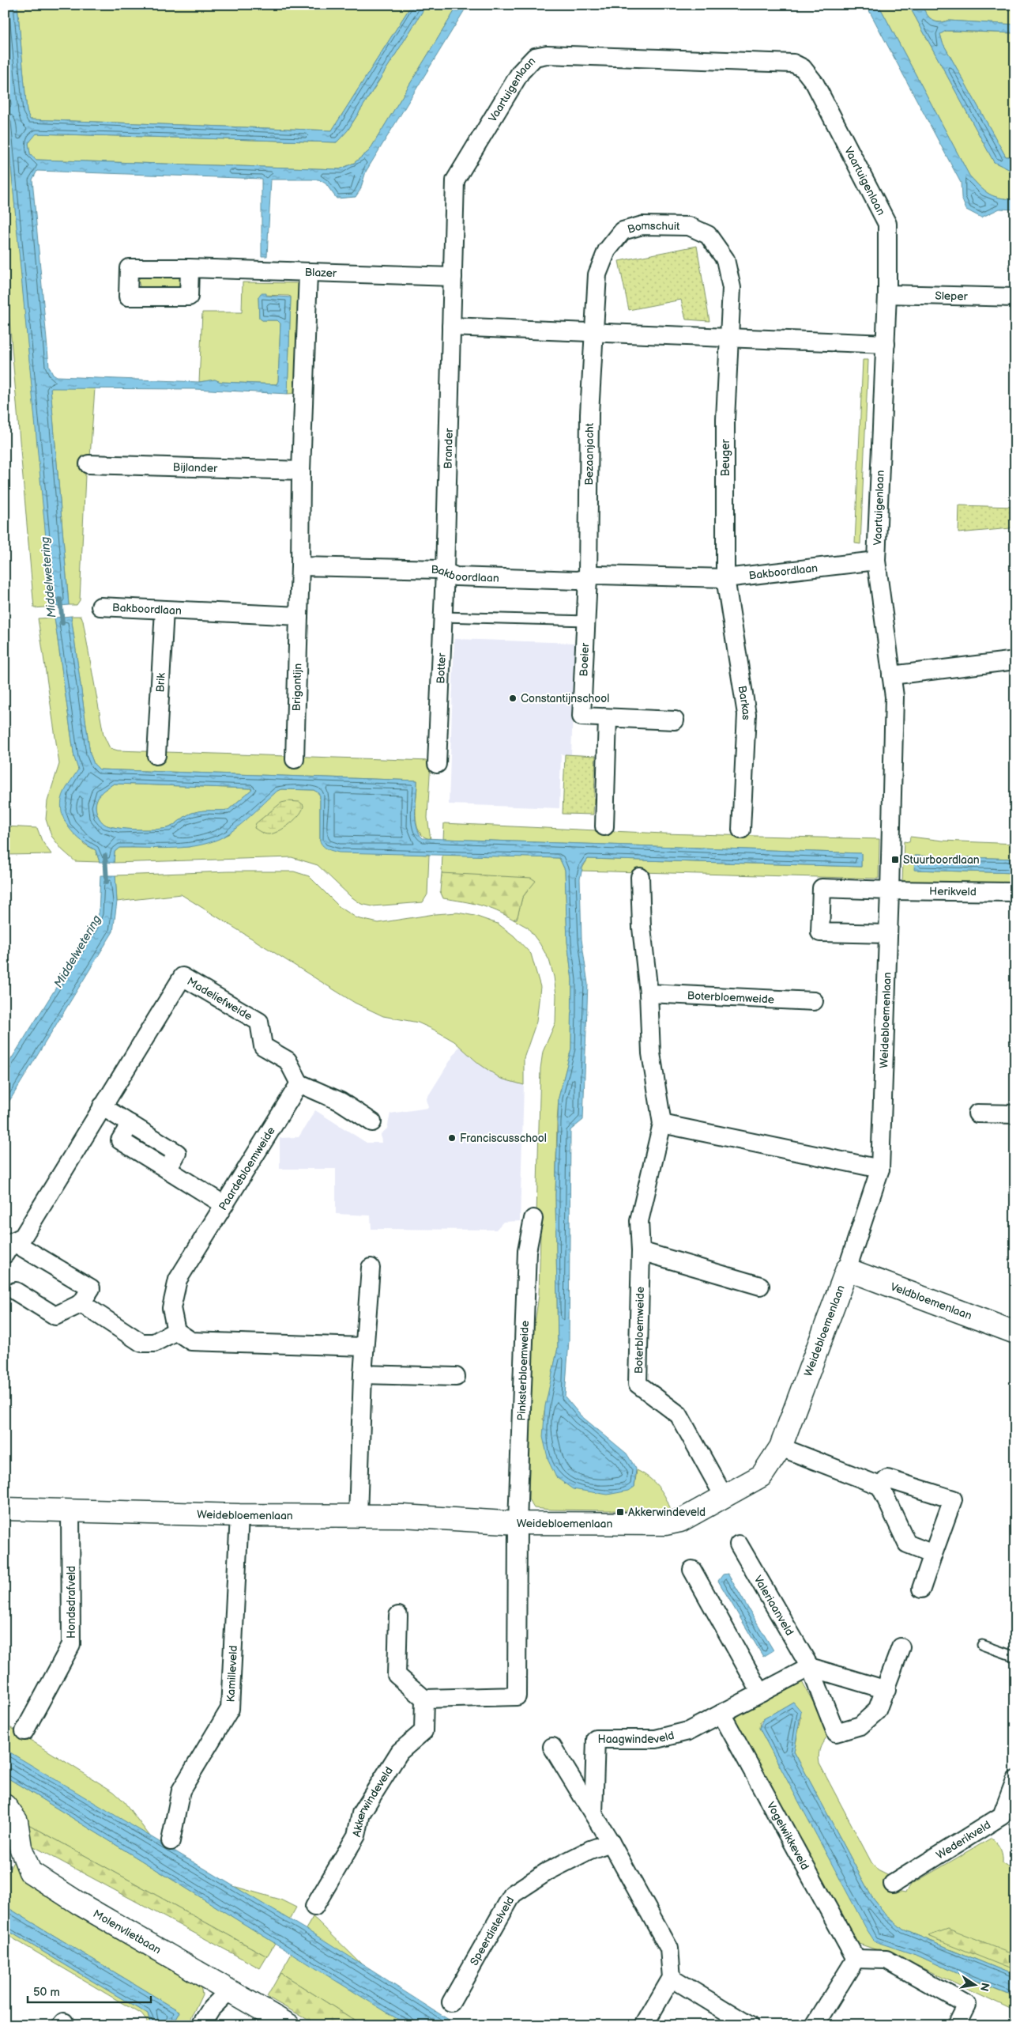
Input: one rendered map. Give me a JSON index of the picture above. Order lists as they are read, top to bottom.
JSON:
{
  "streets": {
    "street": [
      "Vaartuigenlaan",
      "Bomschuit",
      "Blazer",
      "Sleper",
      "Brander",
      "Bezaanjacht",
      "Beuger",
      "Bijlander",
      "Bakboordlaan",
      "Boeier",
      "Botter",
      "Brik",
      "Brigantijn",
      "Barkas",
      "Herikveld",
      "Boterbloemweide",
      "Madeliefweide",
      "Weidebloemenlaan",
      "Paardebloemweide",
      "Veldbloemenlaan",
      "Pinksterbloemweide",
      "Hondsdrafveld",
      "Valeriaanveld",
      "Kamilleveld",
      "Haagwindeveld",
      "Akkerwindeveld",
      "Vogelwikkeveld",
      "Wederikveld",
      "Molenvlietbaan",
      "Speerdistelveld"
    ]
  },
  "crossings": [
    ["Vaartuigenlaan", "Blazer"],
    ["Vaartuigenlaan", "Sleper"],
    ["Vaartuigenlaan", "Brander"],
    ["Vaartuigenlaan", "Bakboordlaan"],
    ["Vaartuigenlaan", "Herikveld"],
    ["Vaartuigenlaan", "Weidebloemenlaan"],
    ["Bomschuit", "Bezaanjacht"],
    ["Bomschuit", "Beuger"],
    ["Brander", "Bakboordlaan"],
    ["Brander", "Botter"],
    ["Bezaanjacht", "Bakboordlaan"],
    ["Bezaanjacht", "Boeier"],
    ["Beuger", "Bakboordlaan"],
    ["Beuger", "Barkas"],
    ["Bakboordlaan", "Boeier"],
    ["Bakboordlaan", "Botter"],
    ["Bakboordlaan", "Brik"],
    ["Bakboordlaan", "Brigantijn"],
    ["Bakboordlaan", "Barkas"],
    ["Herikveld", "Weidebloemenlaan"],
    ["Boterbloemweide", "Weidebloemenlaan"],
    ["Madeliefweide", "Paardebloemweide"],
    ["Weidebloemenlaan", "Veldbloemenlaan"],
    ["Weidebloemenlaan", "Pinksterbloemweide"],
    ["Weidebloemenlaan", "Hondsdrafveld"],
    ["Weidebloemenlaan", "Kamilleveld"],
    ["Haagwindeveld", "Vogelwikkeveld"]
  ],
  "water": ["Middelwetering"],
  "places": {
    "other": ["Constantijnschool", "Franciscusschool"],
    "transit": ["Stuurboordlaan", "Akkerwindeveld"]
  },
  "scale_bar": "50 m",
  "north": "right"
}
